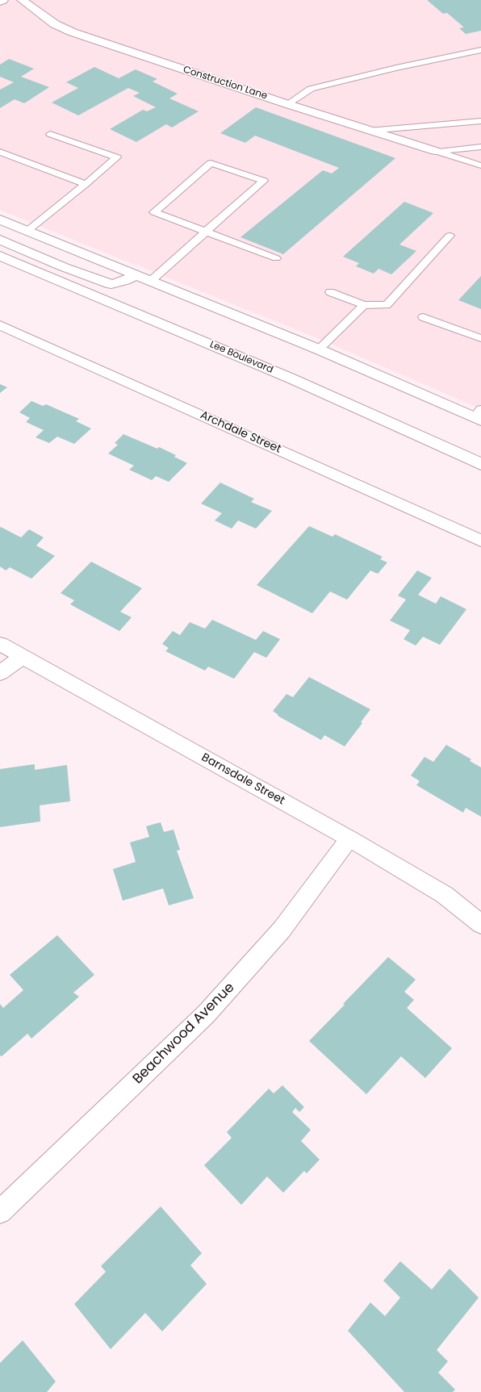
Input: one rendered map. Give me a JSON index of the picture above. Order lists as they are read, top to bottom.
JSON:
{
  "streets": {
    "street": [
      "Construction Lane",
      "Lee Boulevard",
      "Archdale Street",
      "Barnsdale Street",
      "Beachwood Avenue"
    ]
  },
  "crossings": [
    ["Barnsdale Street", "Beachwood Avenue"]
  ]
}
